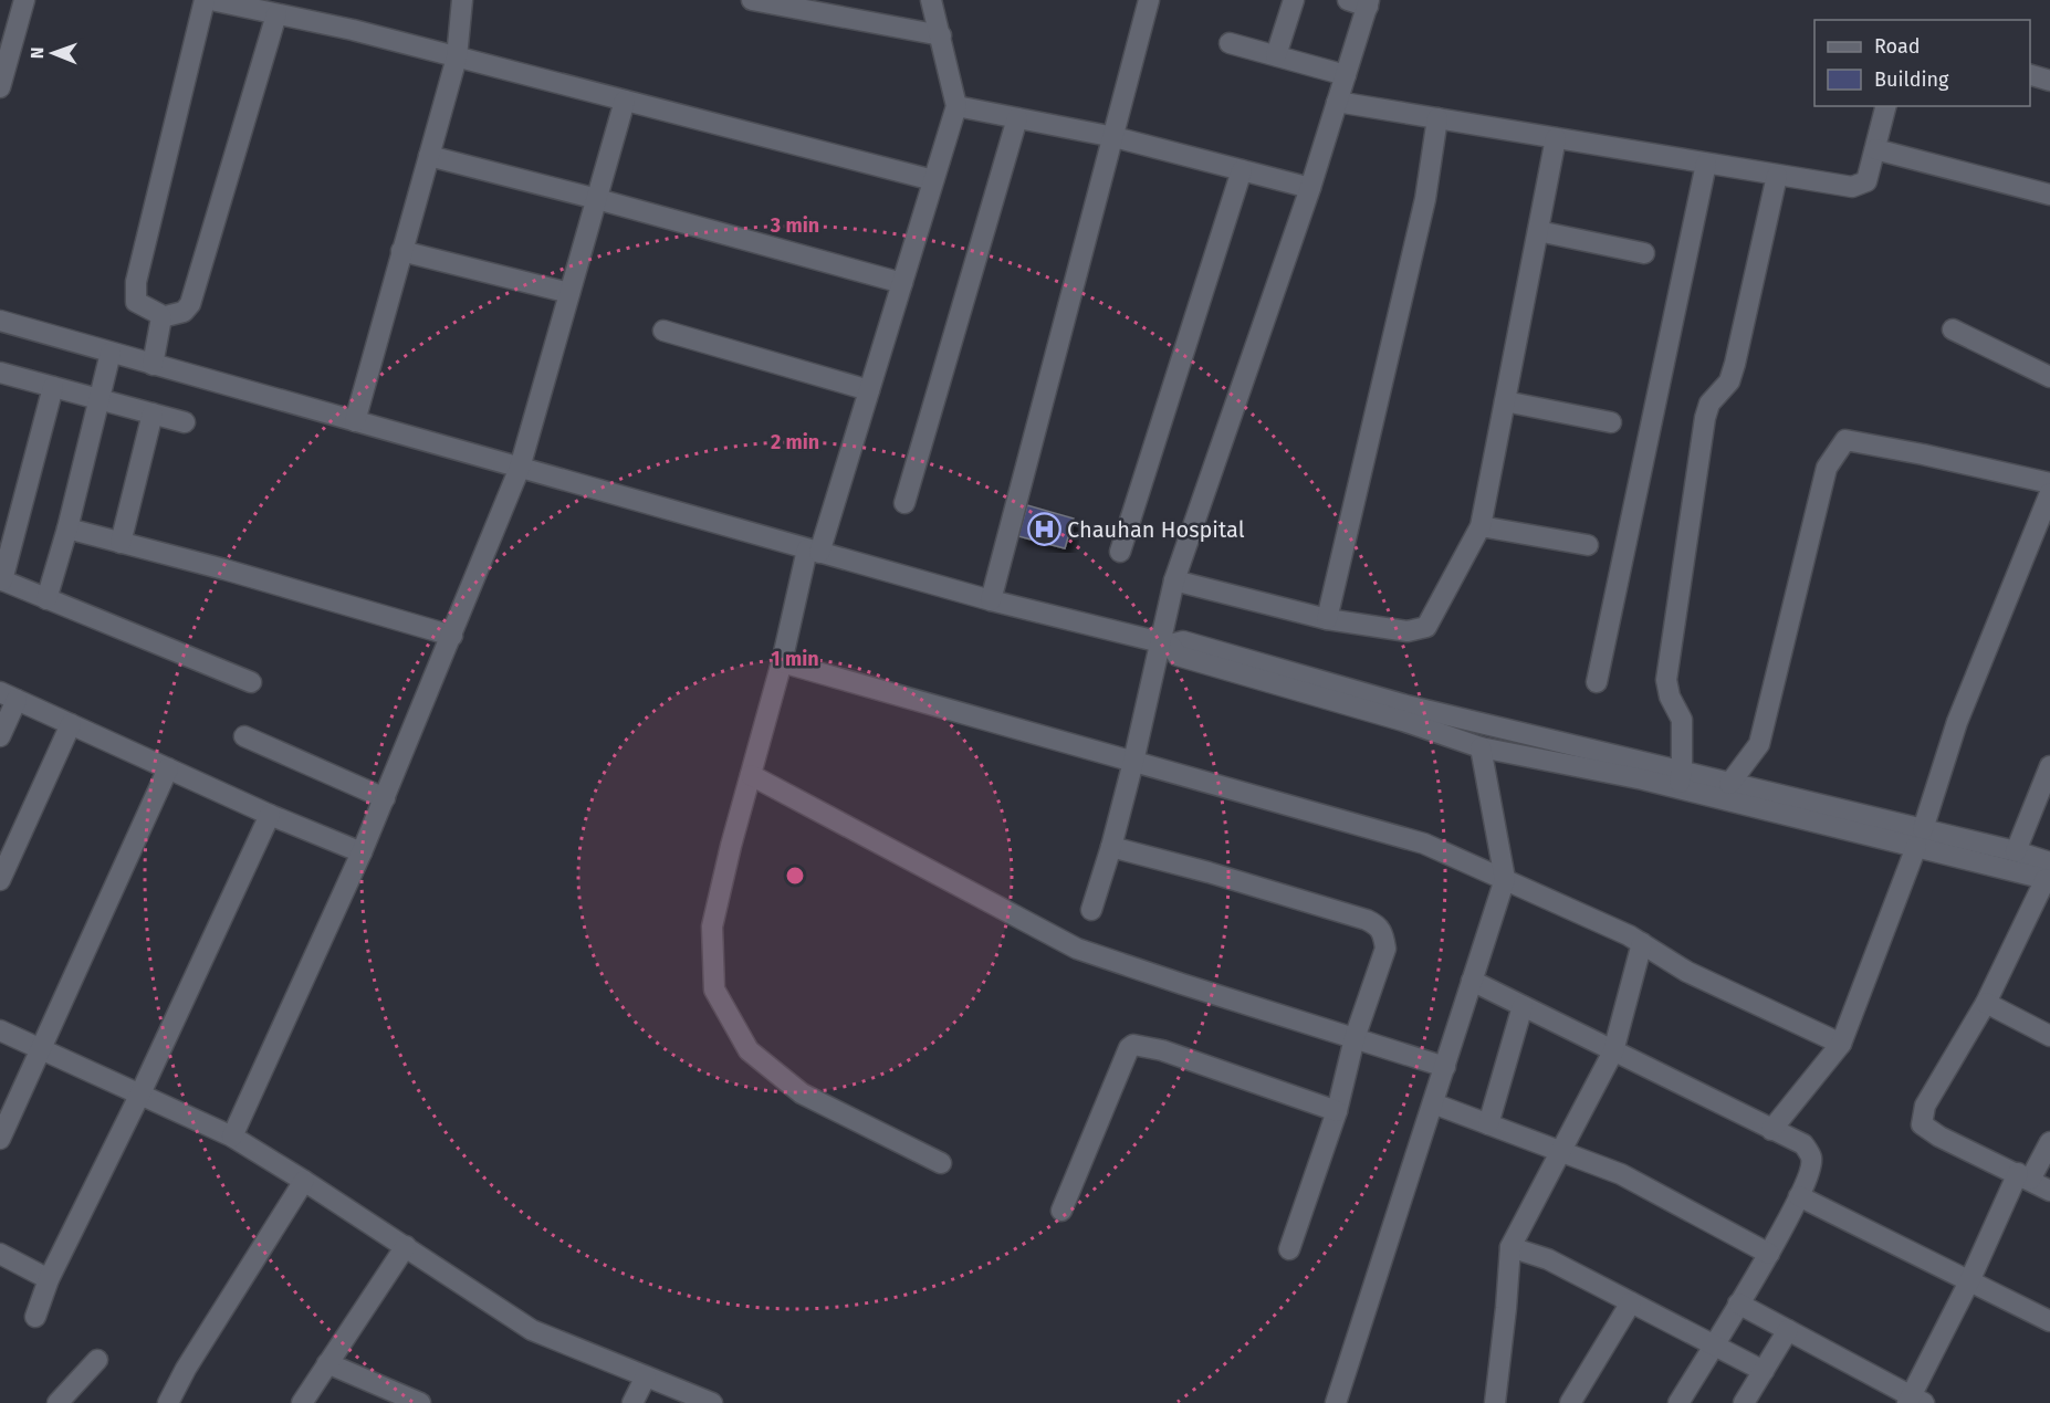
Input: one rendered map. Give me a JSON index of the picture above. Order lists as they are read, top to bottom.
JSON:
{
  "places": {
    "hospital": ["Chauhan Hospital"]
  },
  "legend": ["Road", "Building"],
  "north": "left",
  "rings": ["3 min", "2 min", "1 min"]
}
